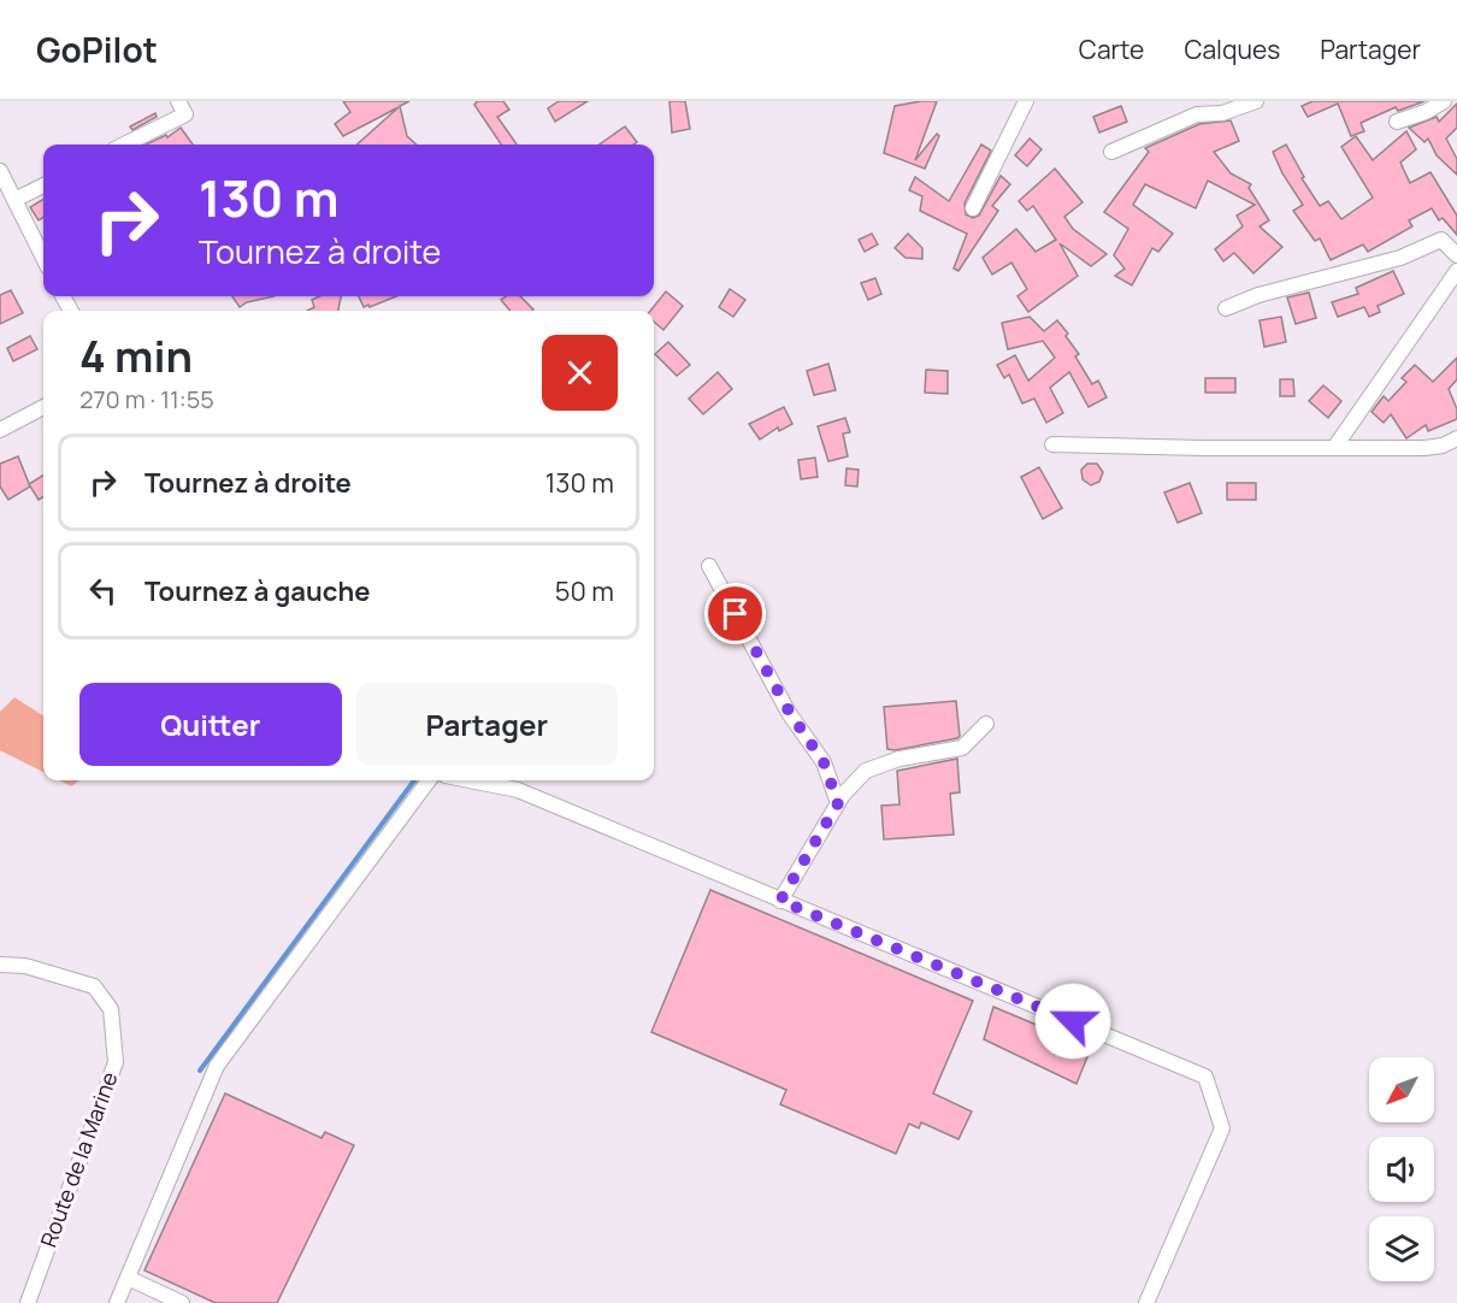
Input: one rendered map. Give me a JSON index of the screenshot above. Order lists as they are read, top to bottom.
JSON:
{
  "streets": {
    "street": ["Route de la Marine"]
  },
  "north": "bottom left",
  "page": {
    "header": "GoPilot",
    "nav": ["Carte", "Calques", "Partager"],
    "turn": ["130 m", "Tournez à droite"],
    "heading": ["4 min", "270 m · 11:55"],
    "list": [
      {
        "name": "Tournez à droite",
        "value": "130 m"
      },
      {
        "name": "Tournez à gauche",
        "value": "50 m"
      }
    ],
    "buttons": ["Quitter", "Partager"]
  }
}
